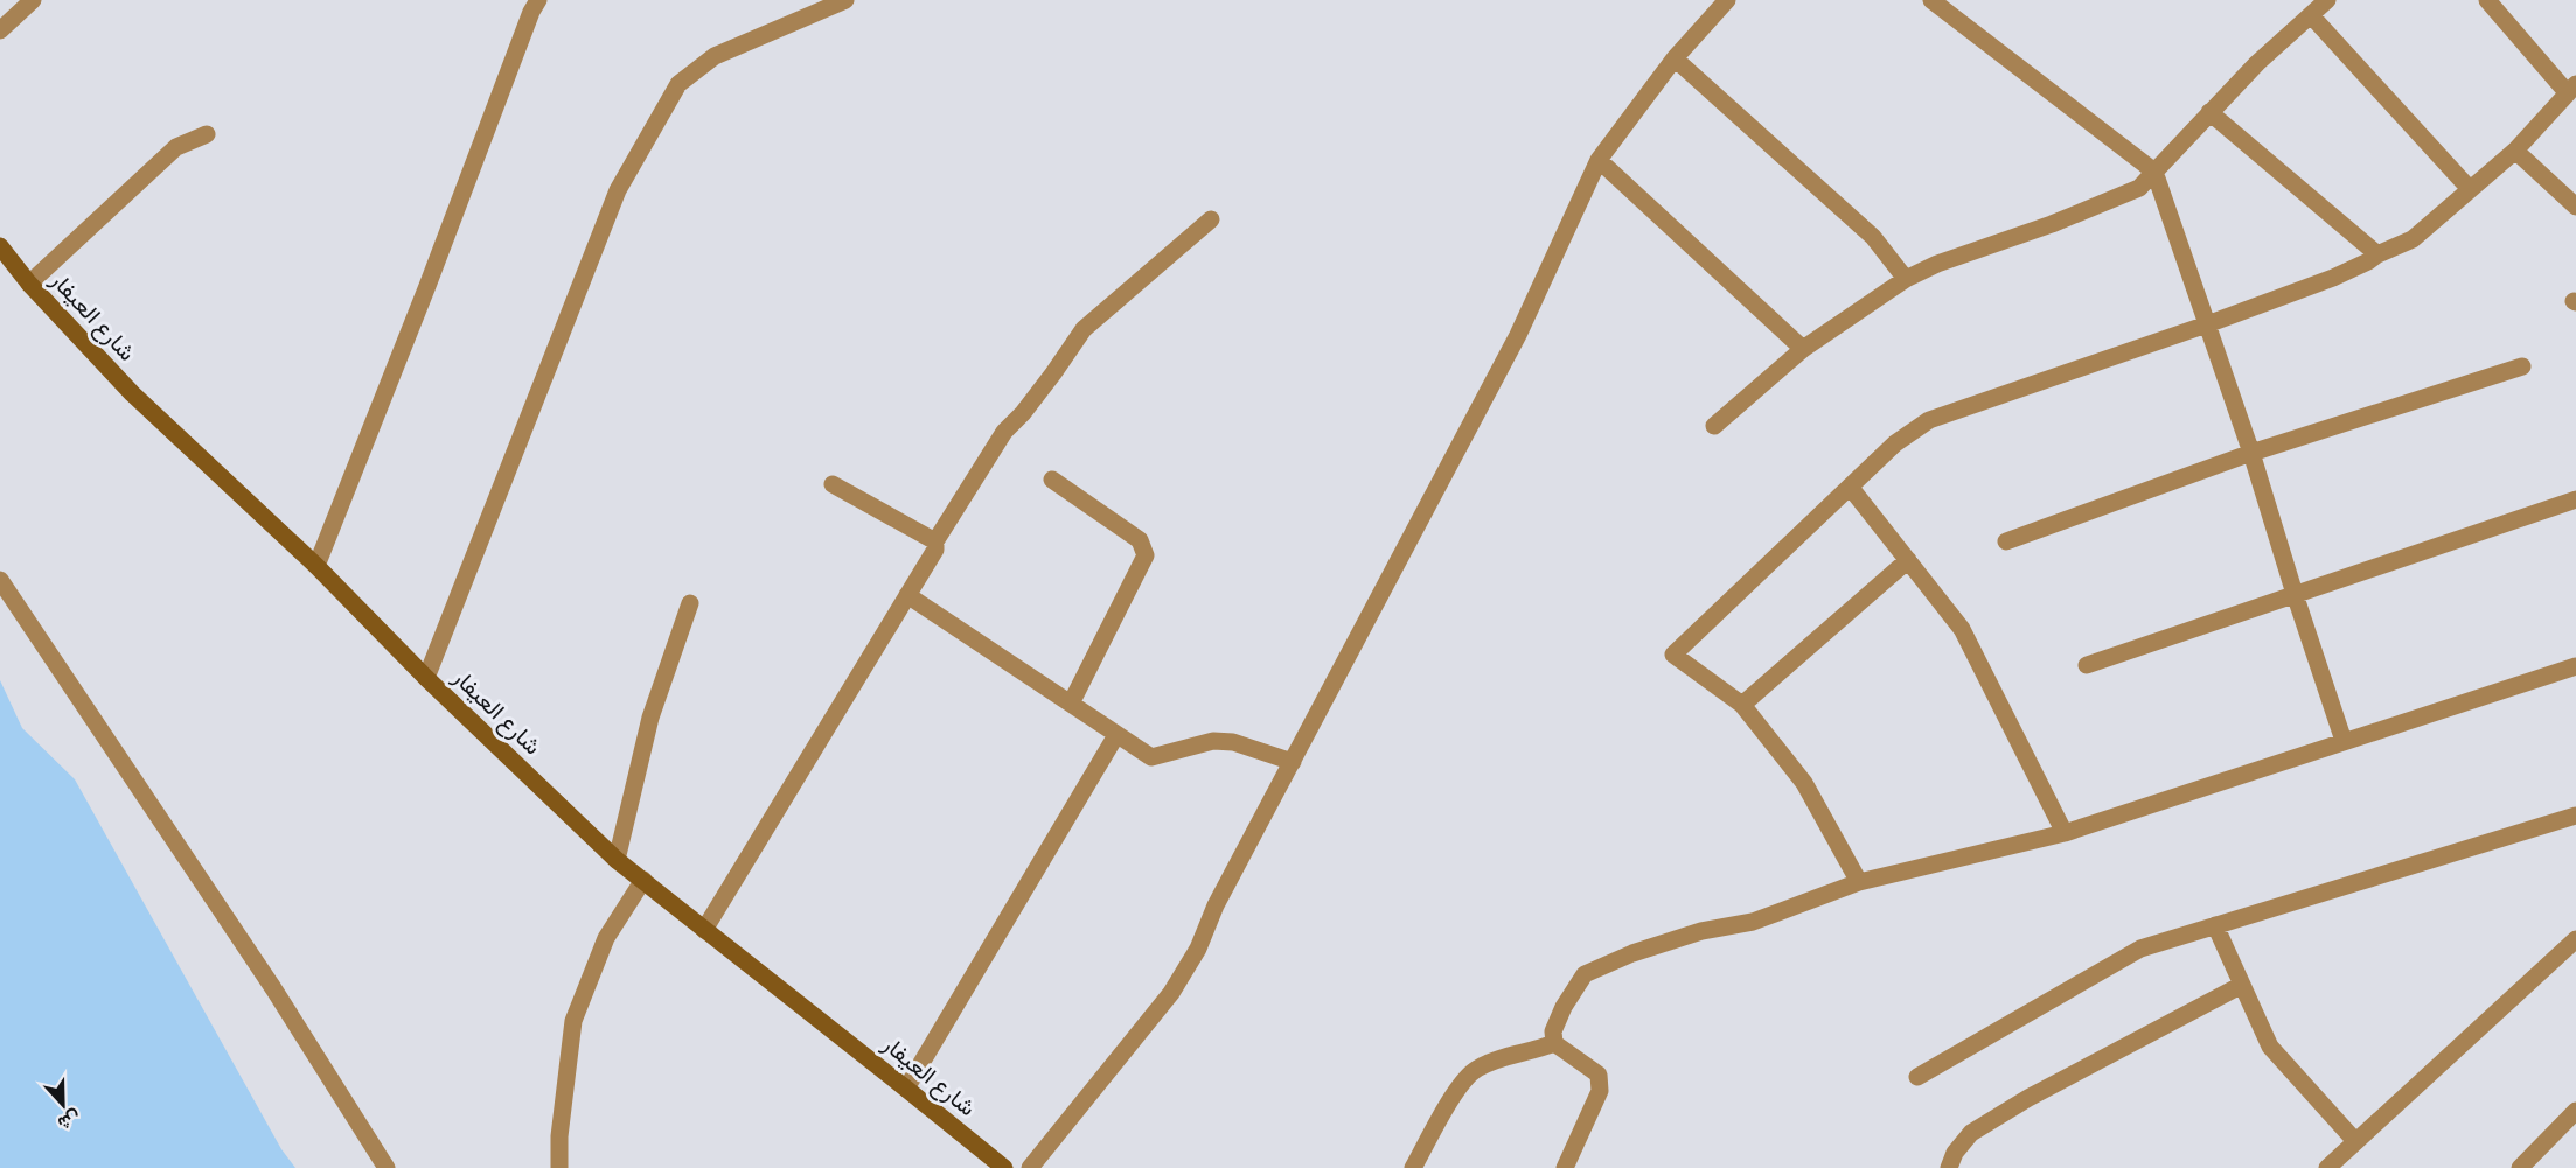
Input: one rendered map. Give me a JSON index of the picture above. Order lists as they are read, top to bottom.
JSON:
{
  "streets": {
    "main road": ["شارع العيفار"]
  },
  "north": "bottom"
}
